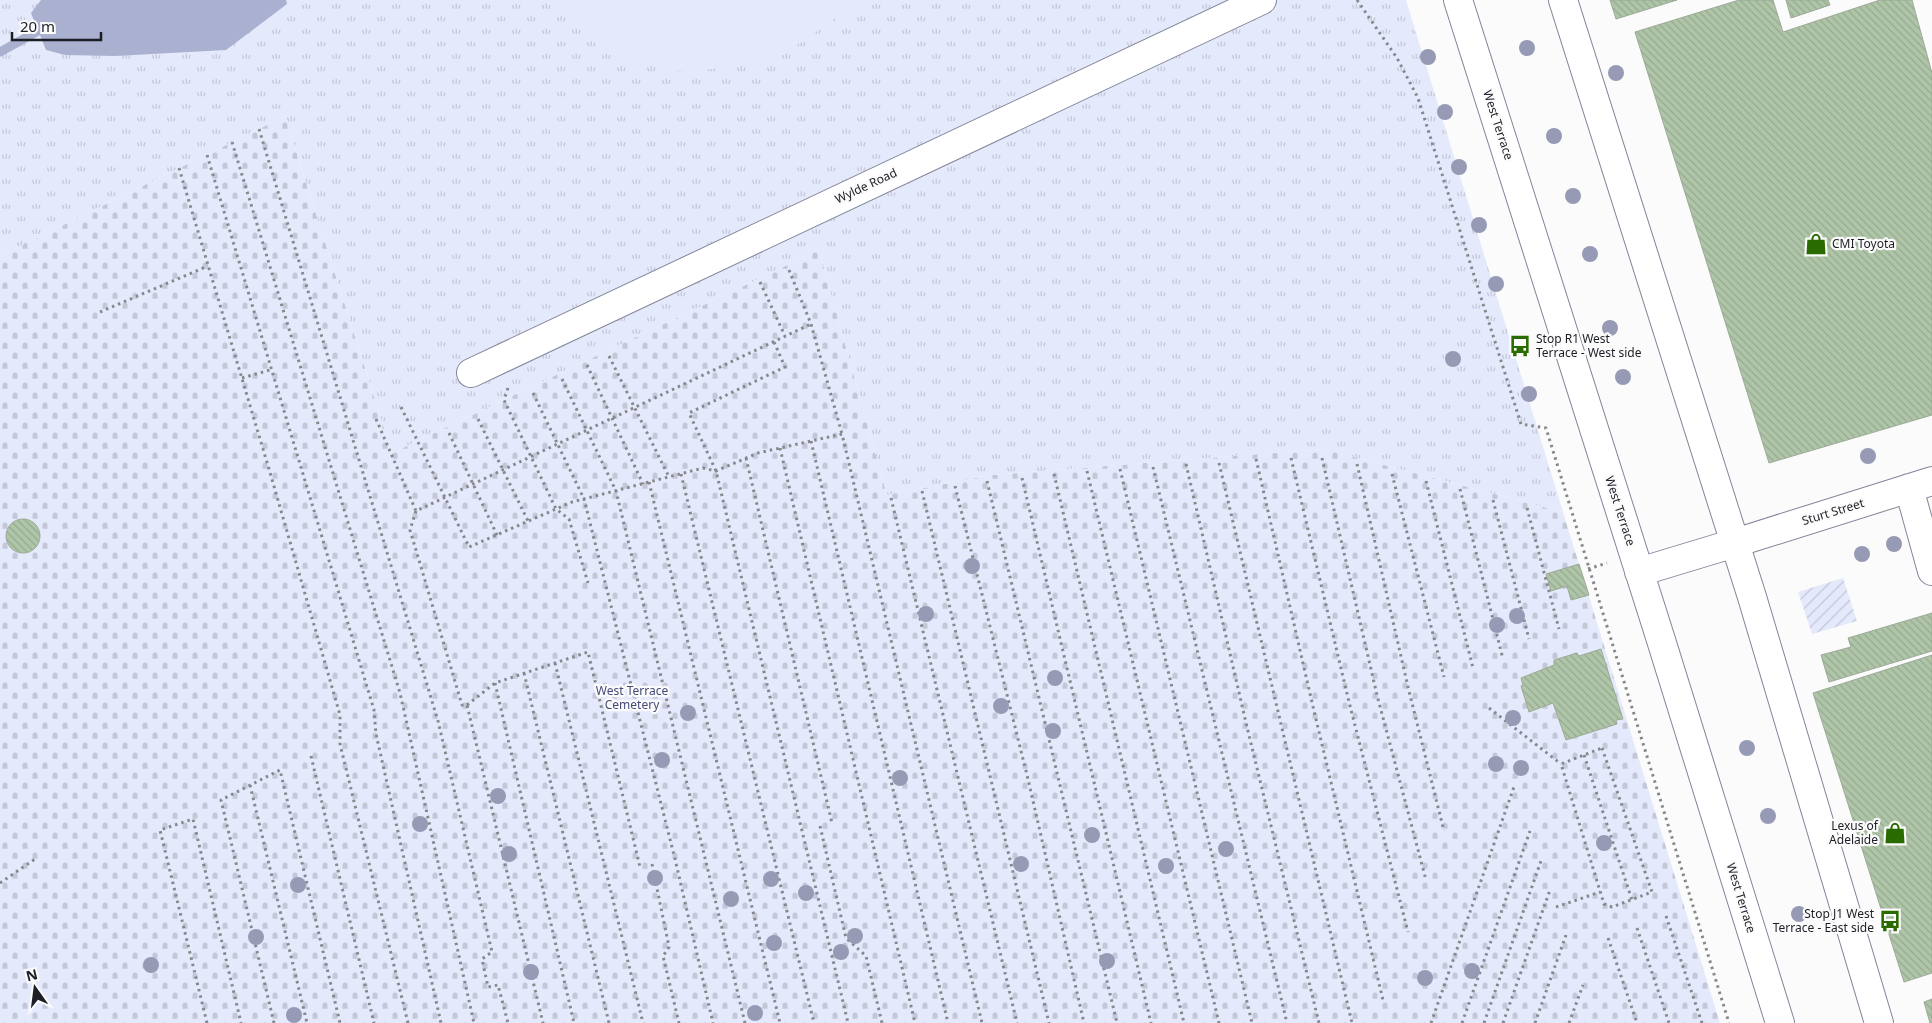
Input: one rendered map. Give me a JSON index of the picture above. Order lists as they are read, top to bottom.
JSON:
{
  "streets": {
    "main road": ["West Terrace", "Wylde Road", "Sturt Street"]
  },
  "crossings": [
    ["West Terrace", "Sturt Street"]
  ],
  "parks": ["West Terrace Cemetery"],
  "places": {
    "shop": ["CMI Toyota", "Lexus of Adelaide"],
    "bus stop": ["Stop R1 West Terrace - West side", "Stop J1 West Terrace - East side"]
  },
  "scale_bar": "20 m",
  "north": "top"
}
